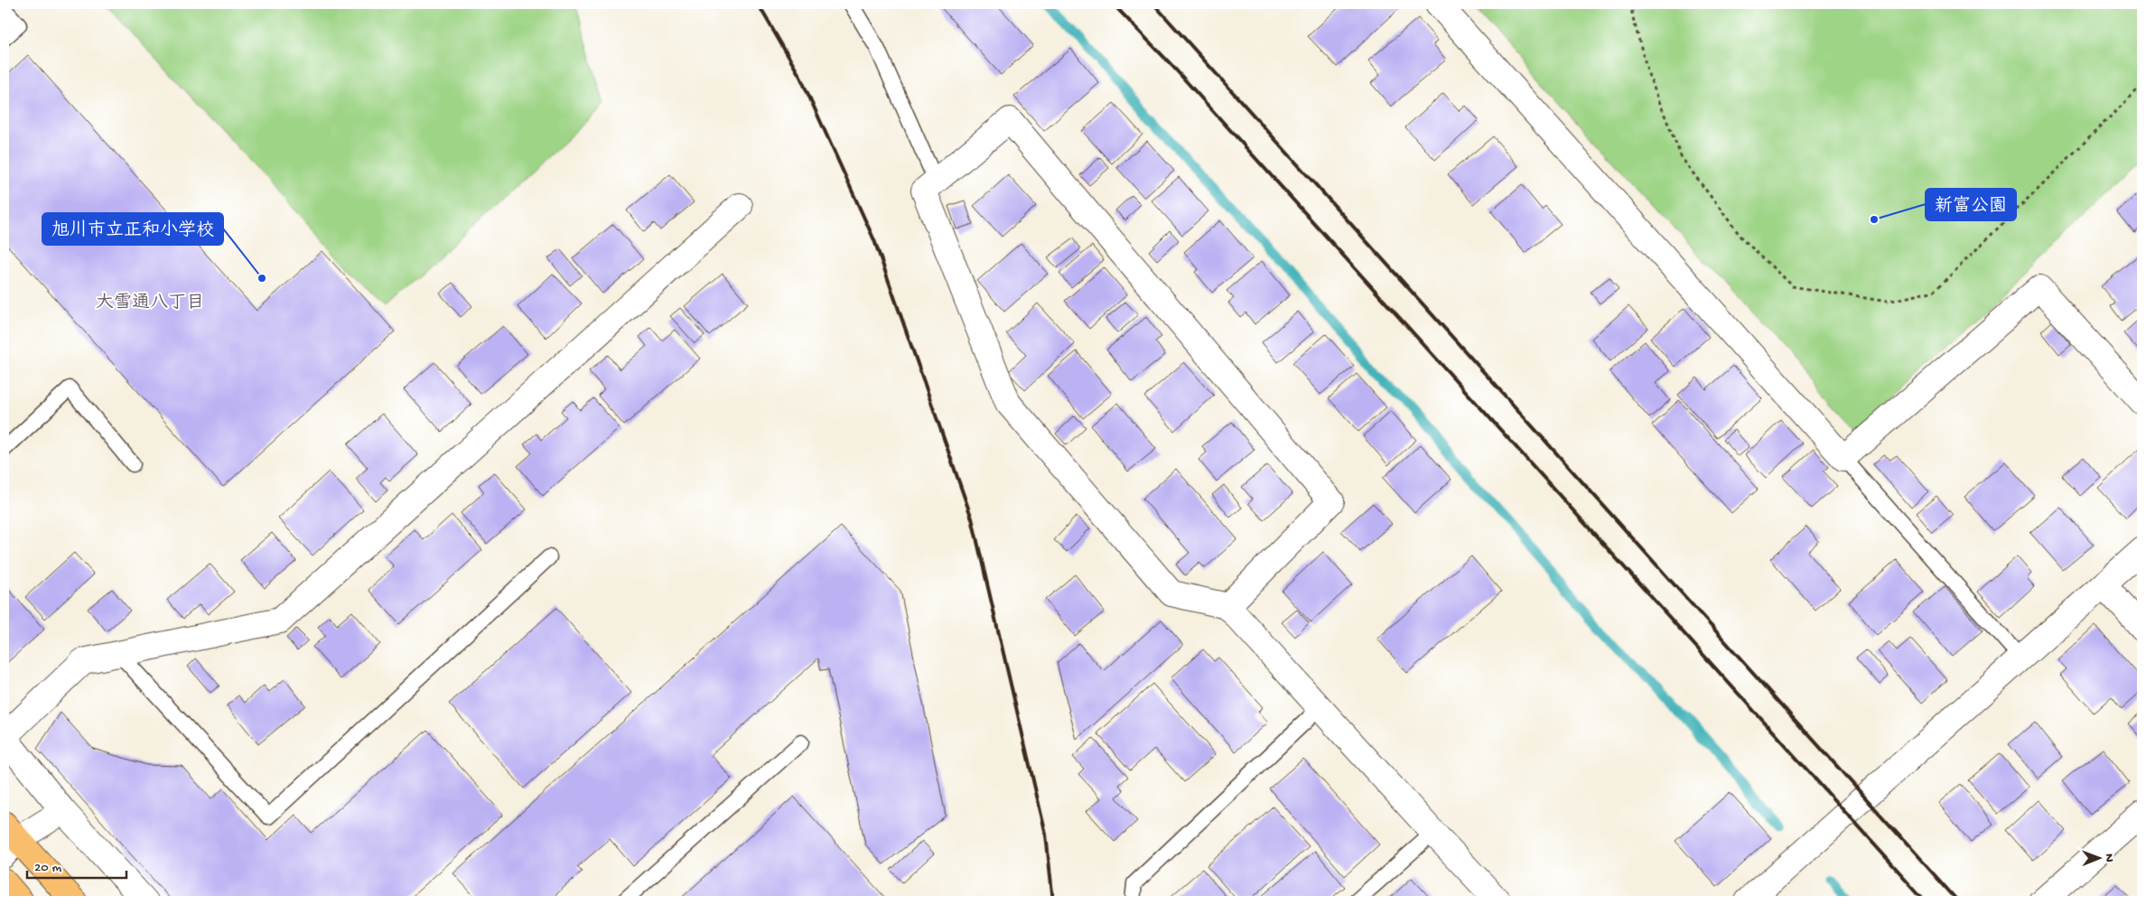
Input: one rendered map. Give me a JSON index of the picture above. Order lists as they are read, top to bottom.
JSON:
{
  "districts": ["大雪通八丁目"],
  "places": ["新富公園", "旭川市立正和小学校"],
  "scale_bar": "20 m",
  "north": "right"
}
